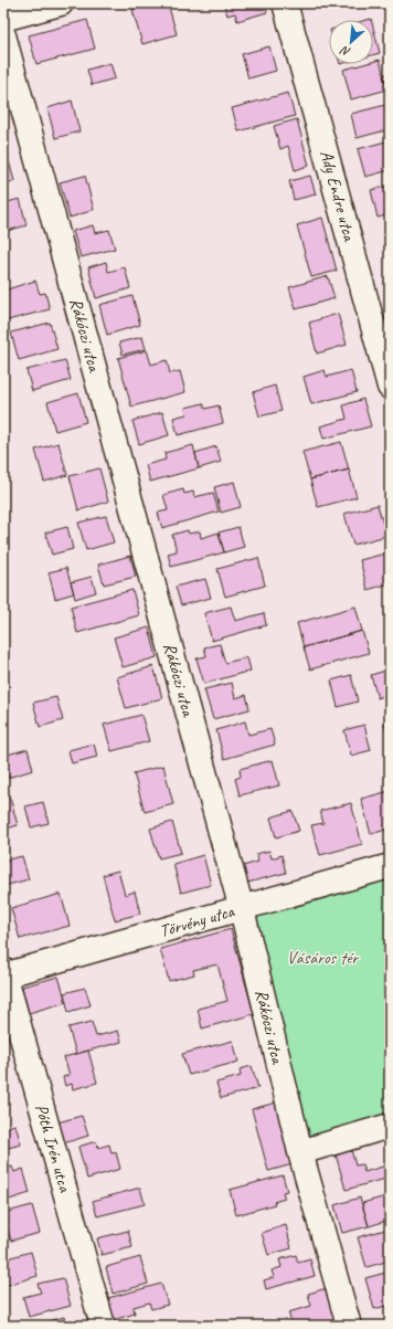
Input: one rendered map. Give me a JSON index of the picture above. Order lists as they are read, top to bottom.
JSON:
{
  "streets": {
    "street": [
      "Ady Endre utca",
      "Rákóczi utca",
      "Törvény utca",
      "Póth Irén utca"
    ]
  },
  "crossings": [
    ["Rákóczi utca", "Törvény utca"],
    ["Törvény utca", "Póth Irén utca"]
  ],
  "parks": ["Vásáros tér"],
  "north": "bottom left"
}
